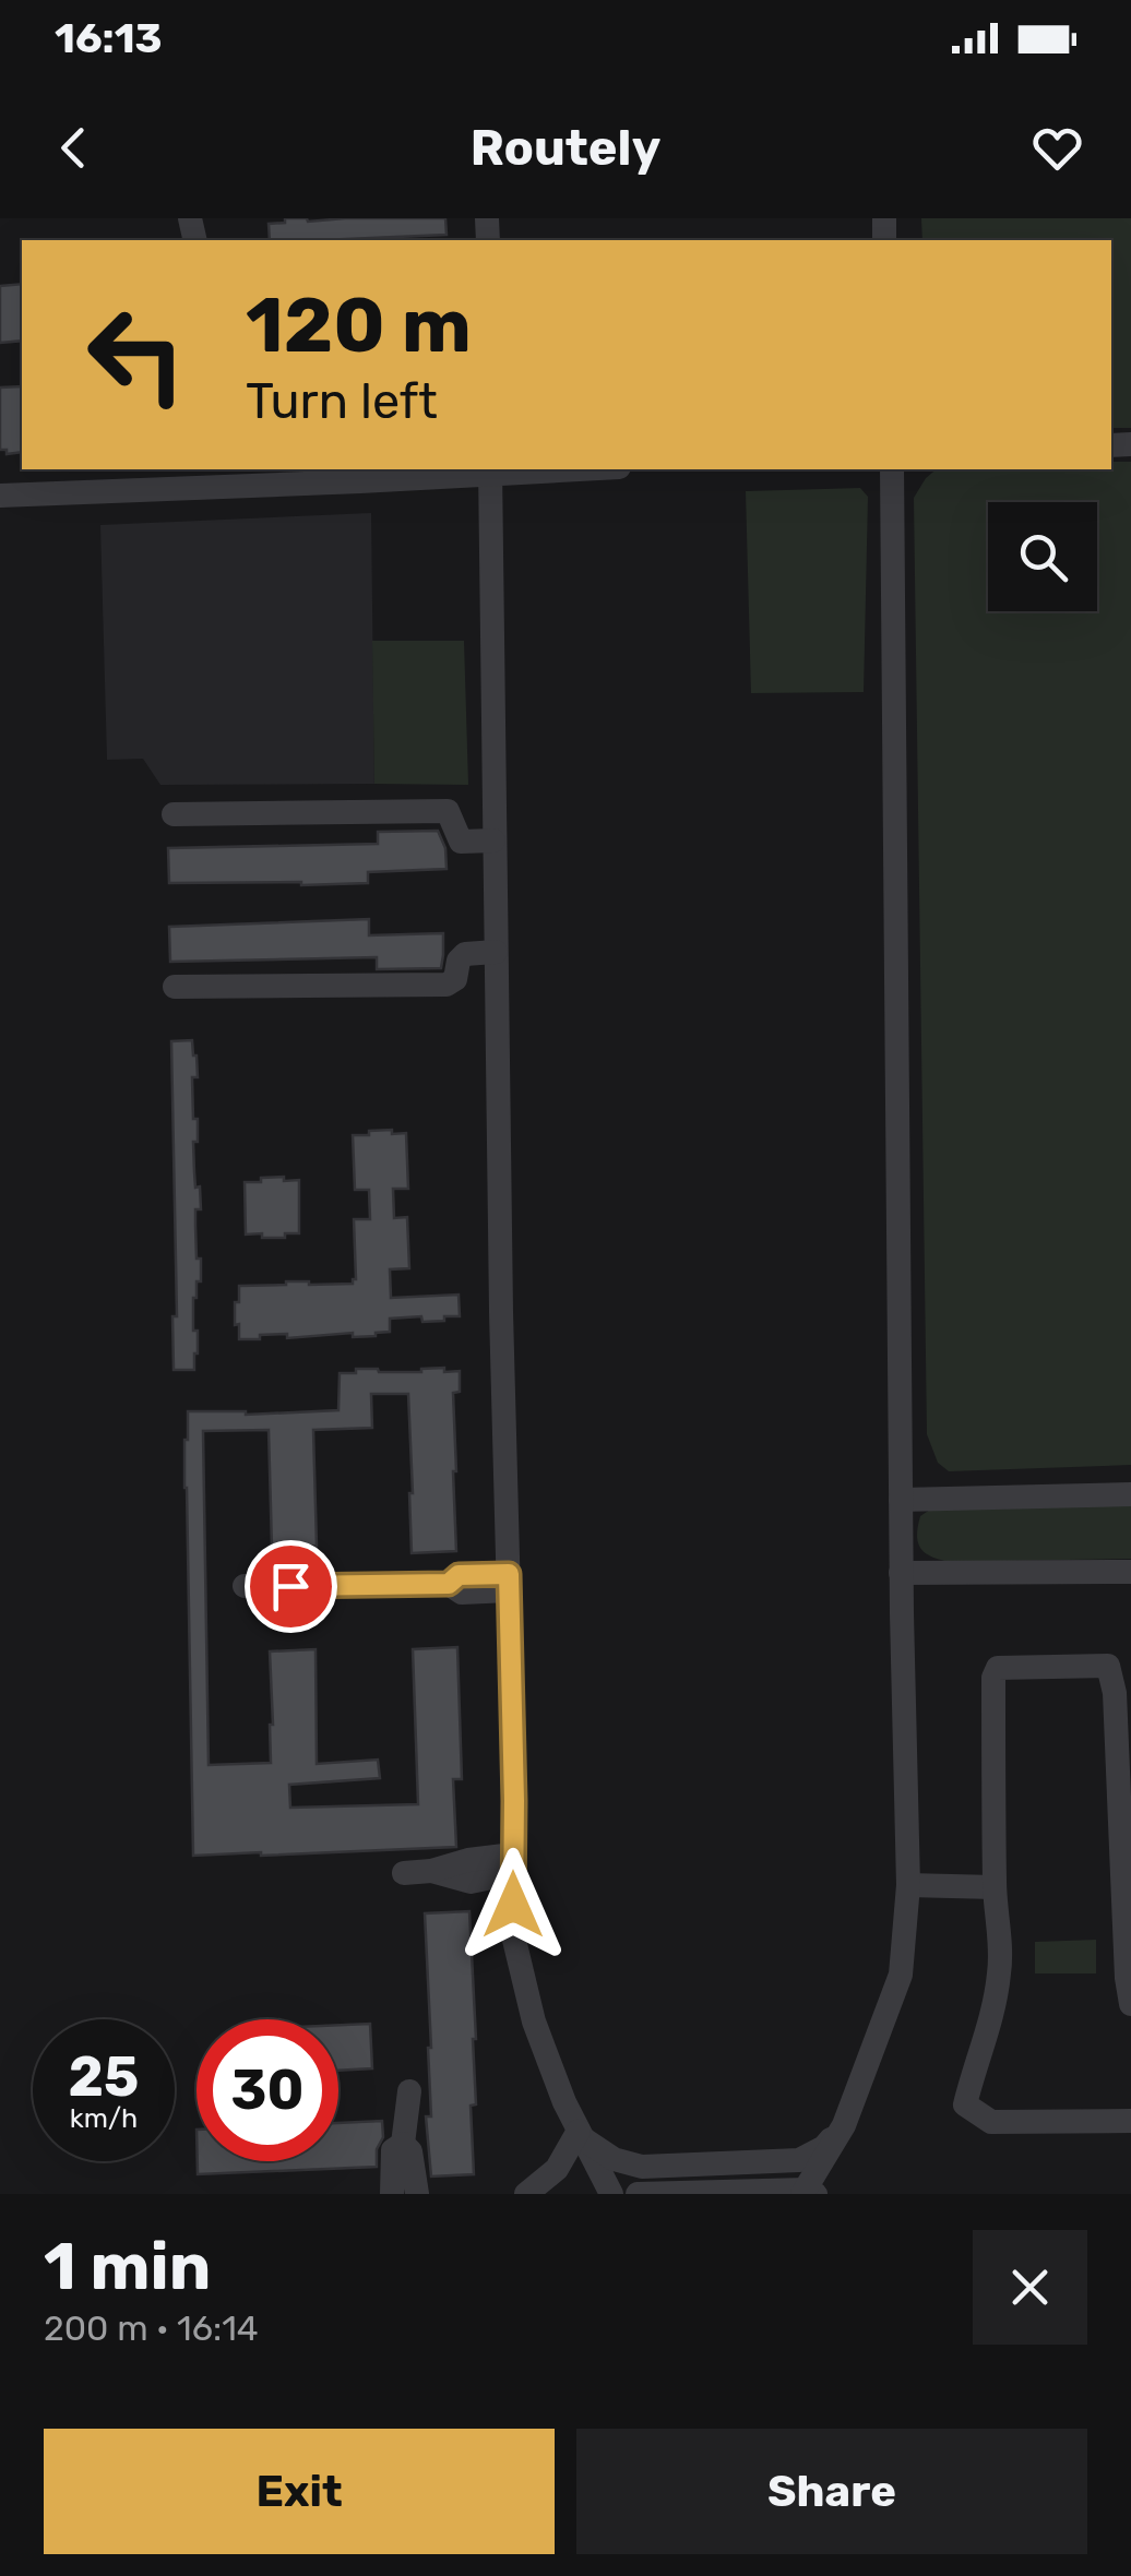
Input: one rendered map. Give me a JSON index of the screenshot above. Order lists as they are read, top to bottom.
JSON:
{
  "page": {
    "status": "16:13",
    "header": "Routely",
    "turn": ["120 m", "Turn left"],
    "speed": "25 km/h",
    "limit": "30",
    "heading": ["1 min", "200 m · 16:14"],
    "buttons": ["Exit", "Share"]
  }
}
